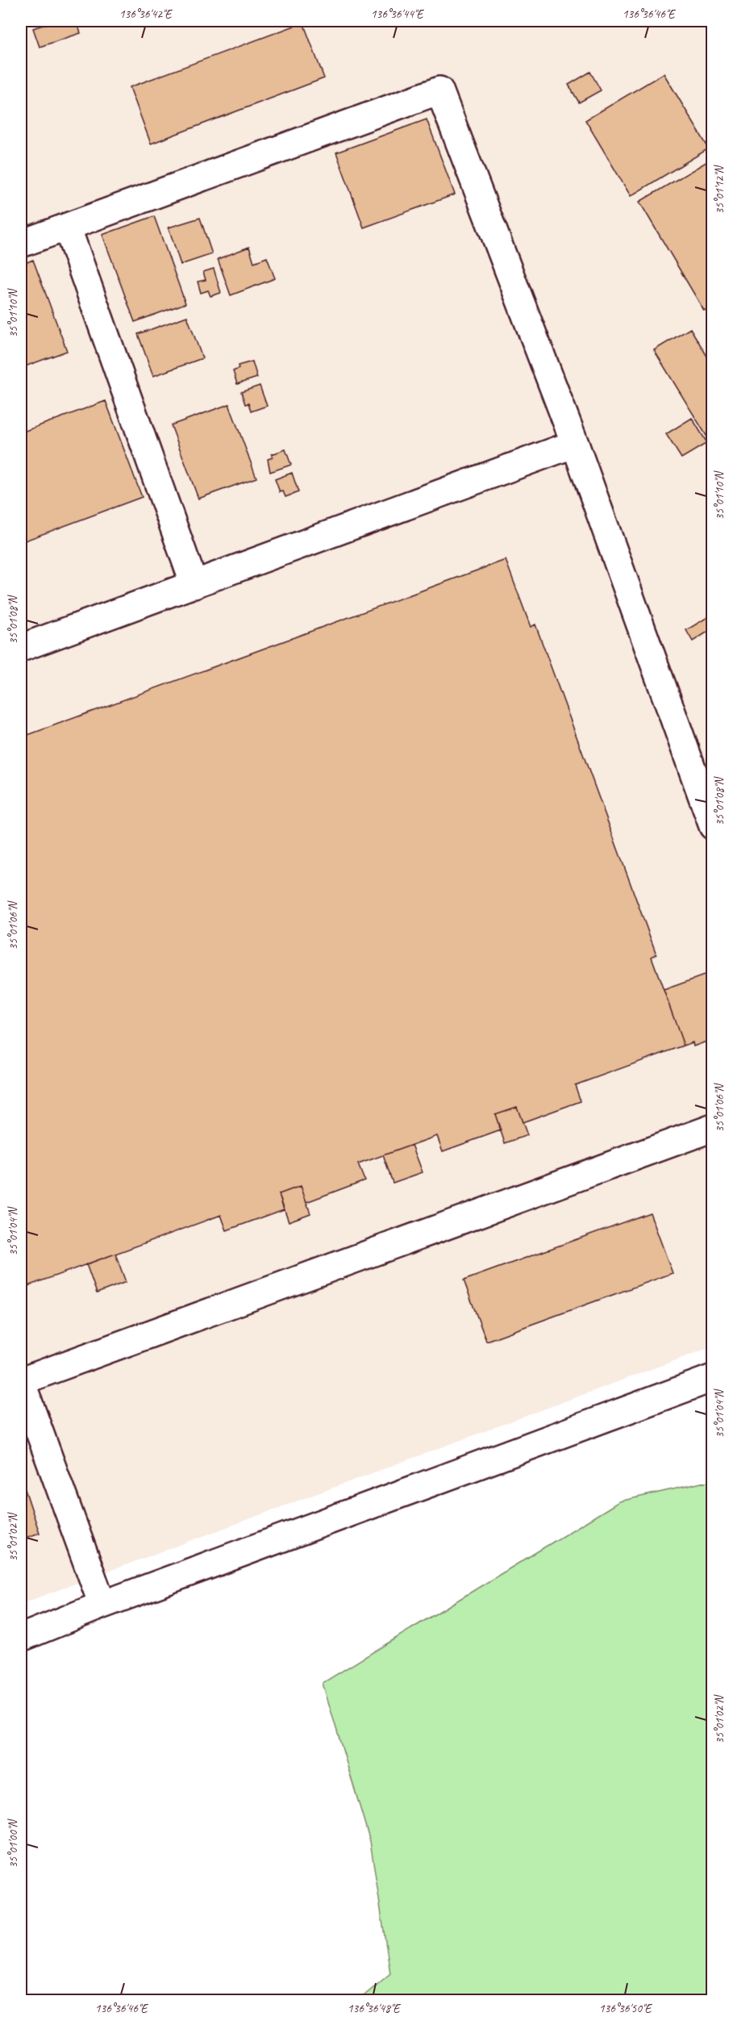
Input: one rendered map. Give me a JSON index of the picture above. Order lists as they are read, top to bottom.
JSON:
{
  "coordinates": [
    "136°36'42\"E",
    "136°36'44\"E",
    "136°36'46\"E",
    "35°01'12\"N",
    "35°01'10\"N",
    "35°01'08\"N",
    "35°01'06\"N",
    "35°01'04\"N",
    "35°01'02\"N",
    "35°01'00\"N",
    "136°36'48\"E",
    "136°36'50\"E"
  ]
}
